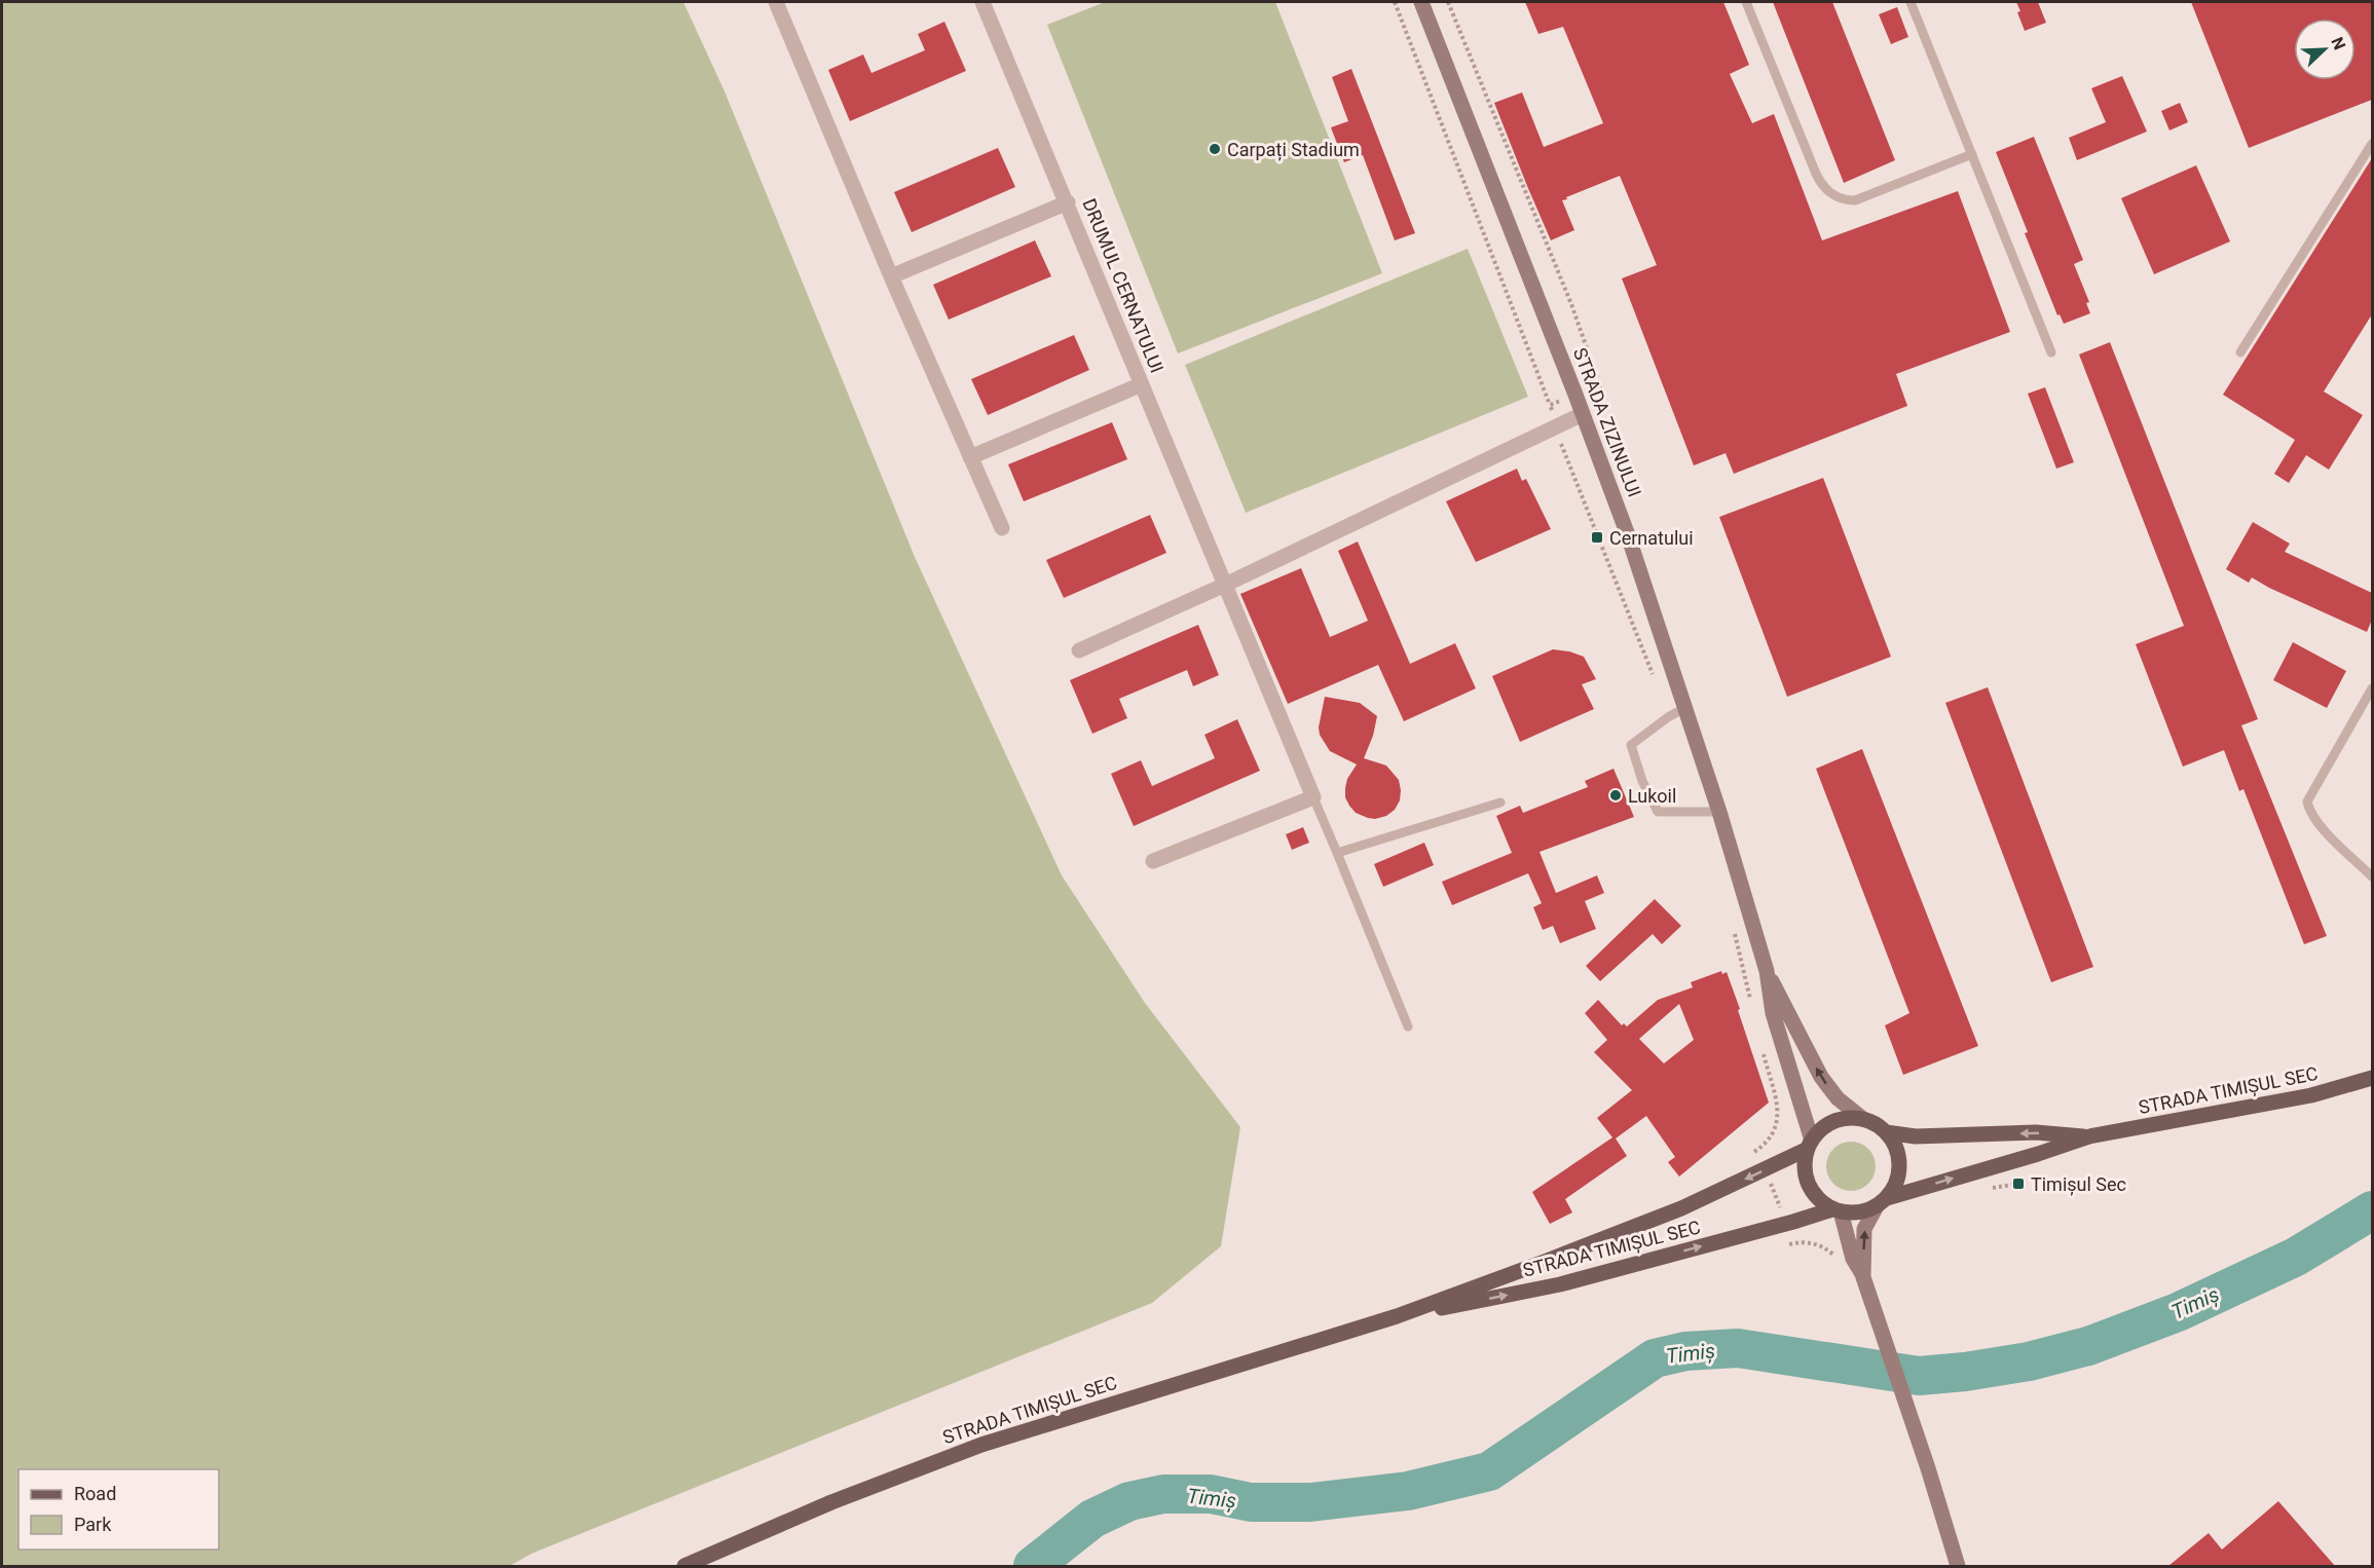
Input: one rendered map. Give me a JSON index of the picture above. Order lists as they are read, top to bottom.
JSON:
{
  "streets": {
    "main road": ["STRADA ZIZINULUI", "STRADA TIMIȘUL SEC"],
    "street": ["DRUMUL CERNATULUI"]
  },
  "crossings": [
    ["STRADA ZIZINULUI", "STRADA TIMIȘUL SEC"]
  ],
  "water": ["Timiș"],
  "places": {
    "other": ["Carpați Stadium", "Lukoil"],
    "transit": ["Cernatului", "Timișul Sec"]
  },
  "legend": ["Road", "Park"],
  "north": "top right"
}
